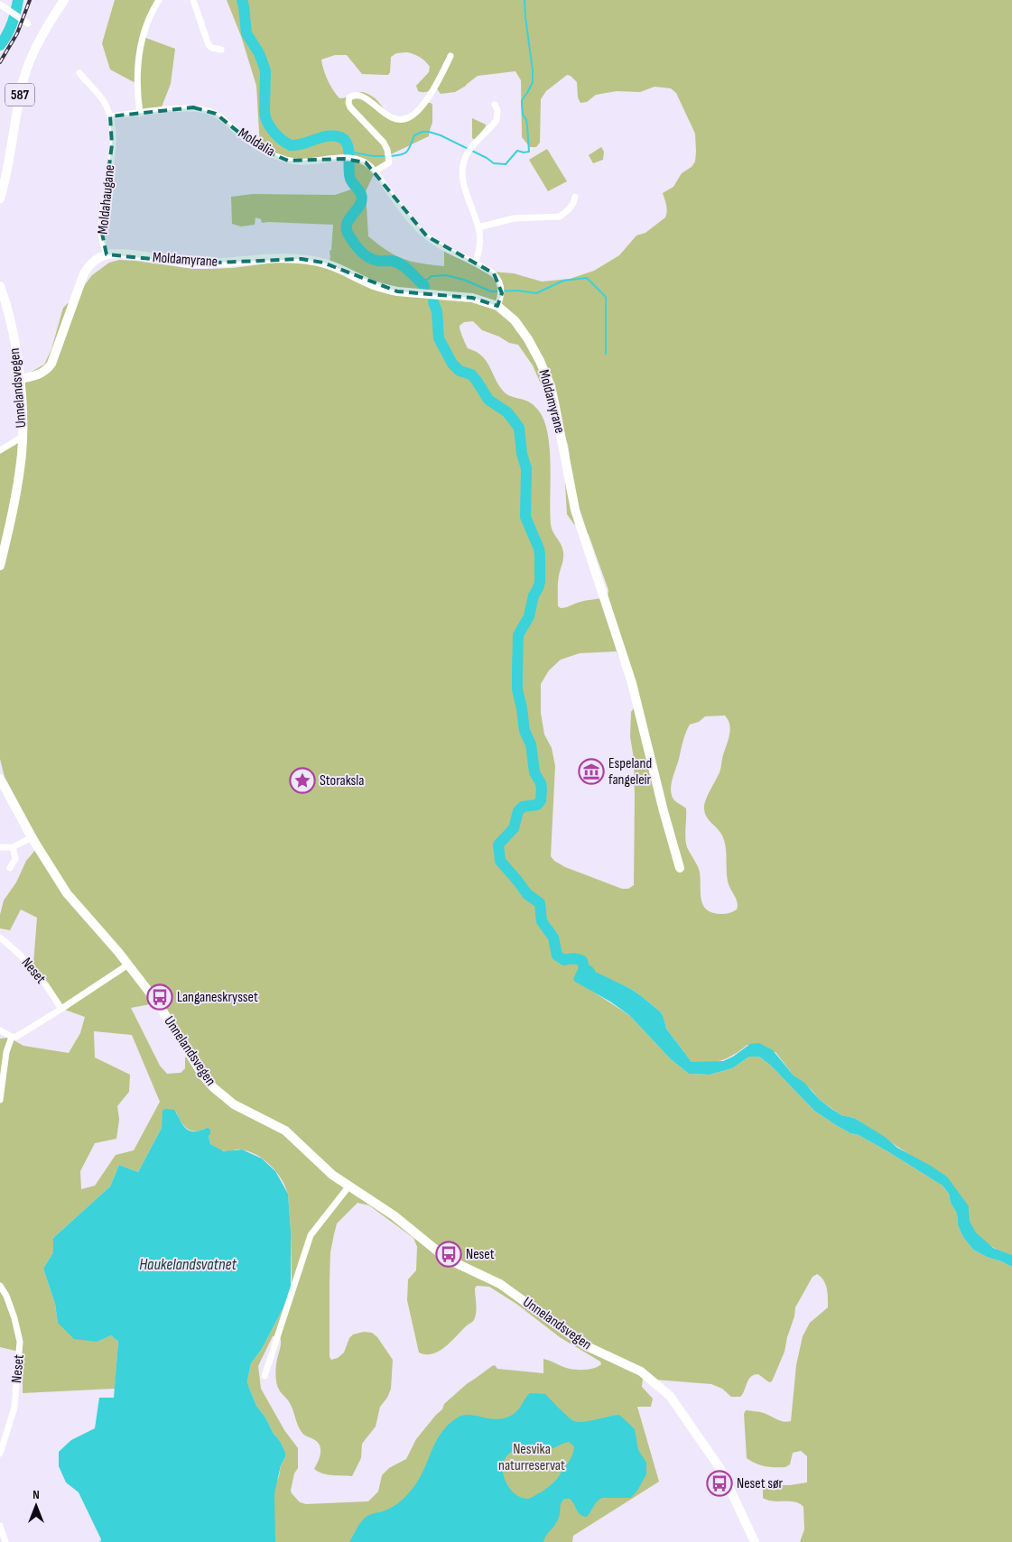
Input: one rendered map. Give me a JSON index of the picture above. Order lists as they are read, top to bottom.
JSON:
{
  "streets": {
    "main road": [
      "587",
      "Moldahaugane",
      "Moldamyrane",
      "Unnelandsvegen"
    ],
    "street": ["Moldalia", "Neset"]
  },
  "crossings": [
    ["Moldalia", "Moldahaugane"],
    ["Moldalia", "Moldamyrane"],
    ["Moldahaugane", "Moldamyrane"],
    ["Moldahaugane", "Unnelandsvegen"]
  ],
  "water": ["Haukelandsvatnet"],
  "parks": ["Nesvika naturreservat"],
  "places": {
    "museum": ["Espeland fangeleir"],
    "place": ["Storaksla"],
    "bus stop": ["Langaneskrysset", "Neset", "Neset sør"]
  },
  "north": "top"
}
